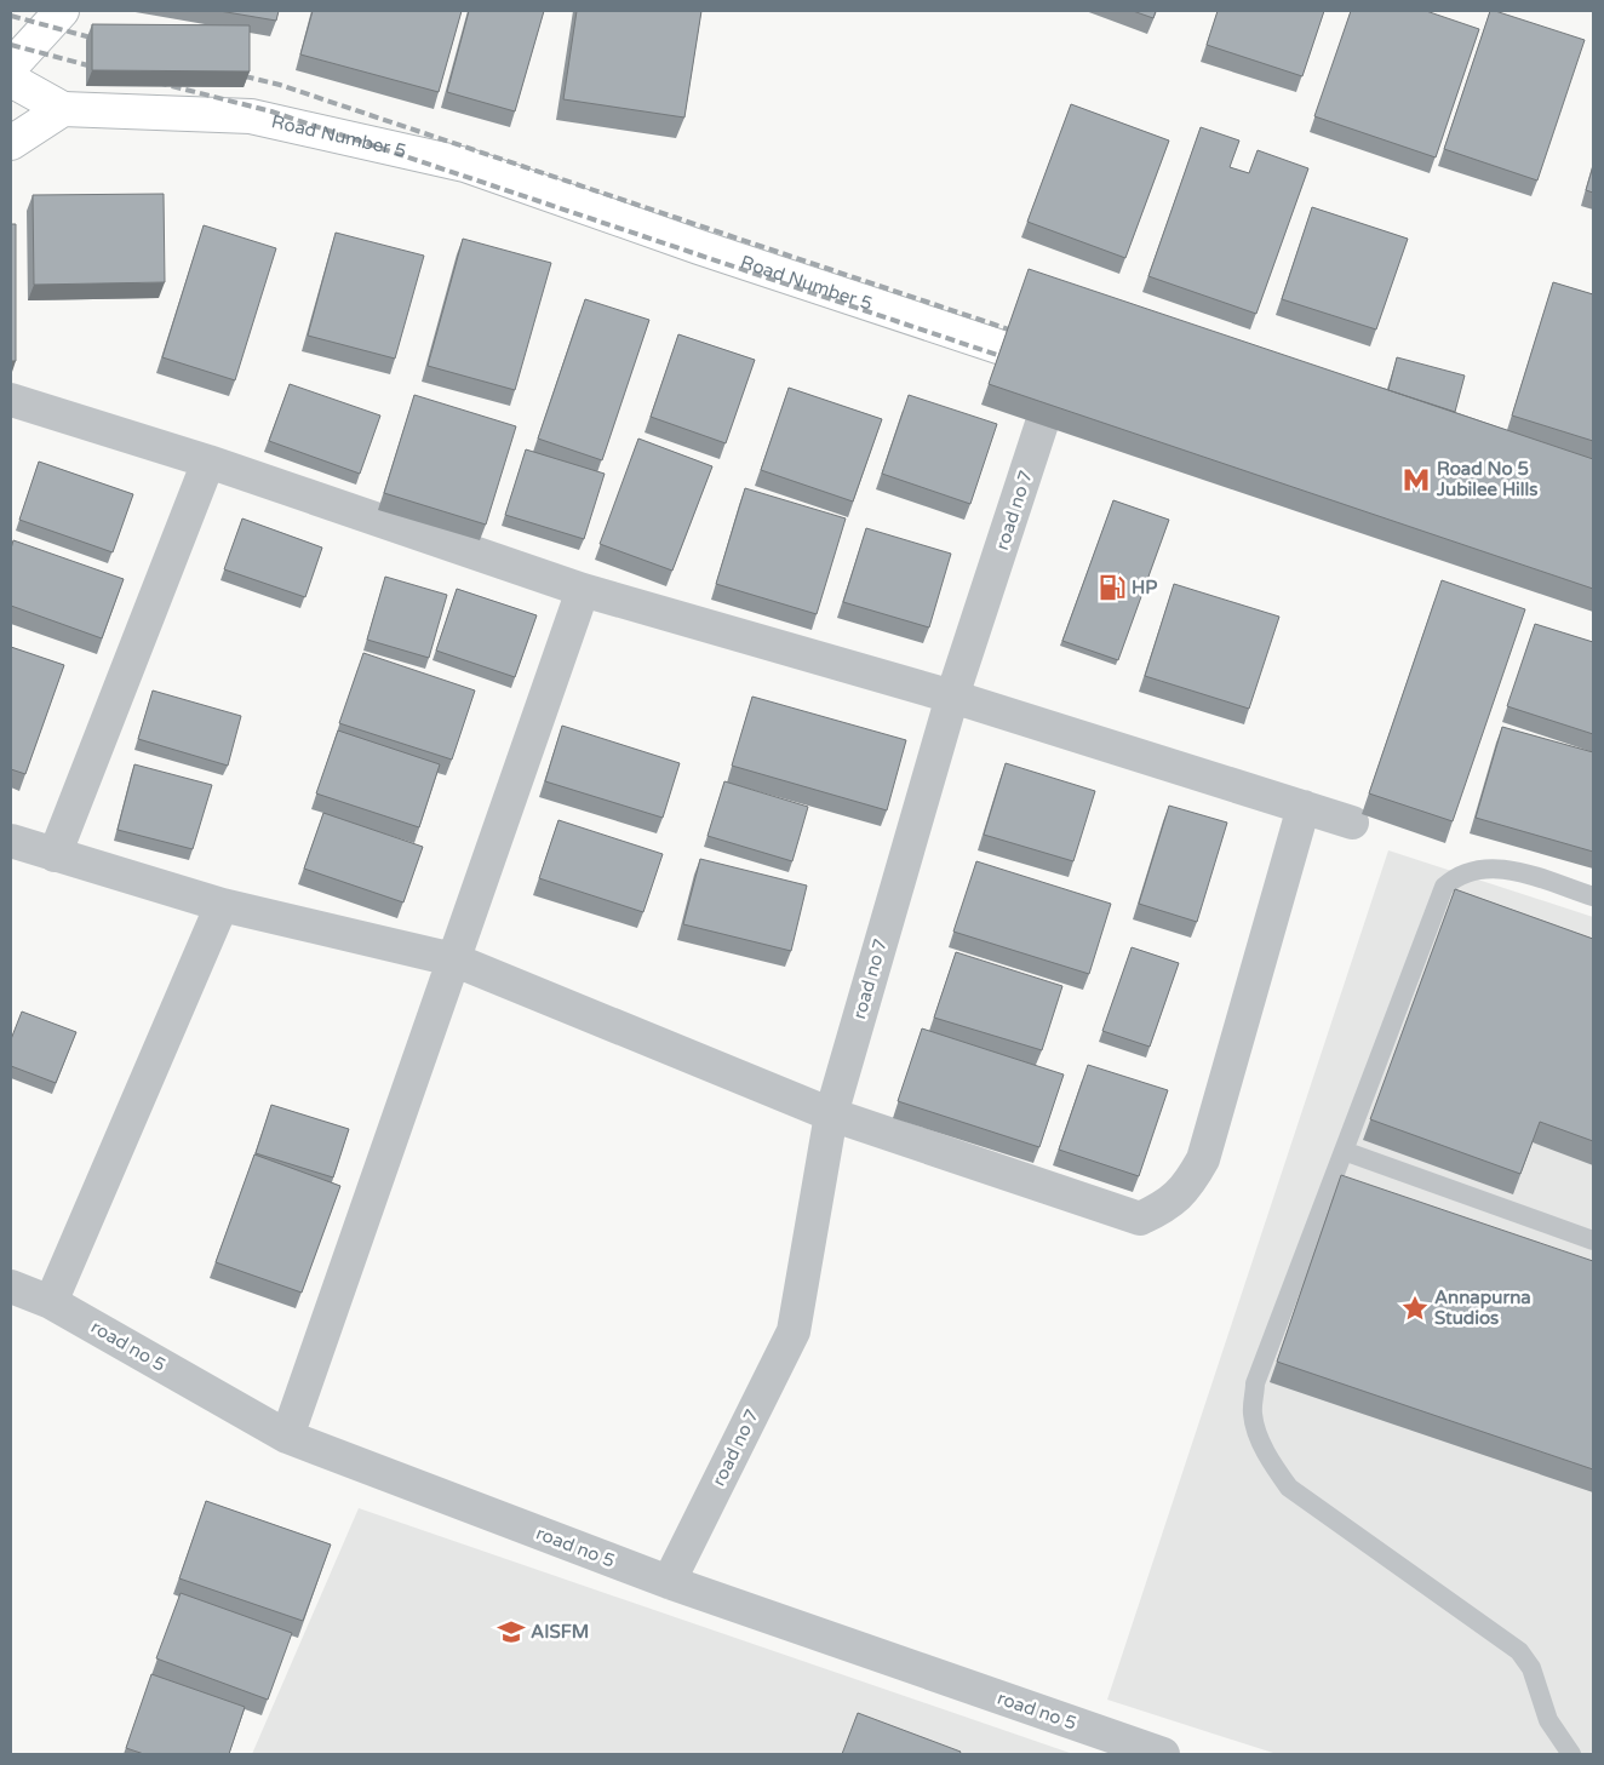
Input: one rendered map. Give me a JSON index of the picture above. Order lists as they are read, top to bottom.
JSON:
{
  "streets": {
    "main road": ["Road Number 5"],
    "street": ["road no 7", "road no 5"]
  },
  "crossings": [
    ["Road Number 5", "road no 7"],
    ["road no 7", "road no 5"]
  ],
  "places": {
    "metro station": ["Road No 5 Jubilee Hills"],
    "fuel station": ["HP"],
    "place": ["Annapurna Studios"],
    "school or university": ["AISFM"]
  }
}
